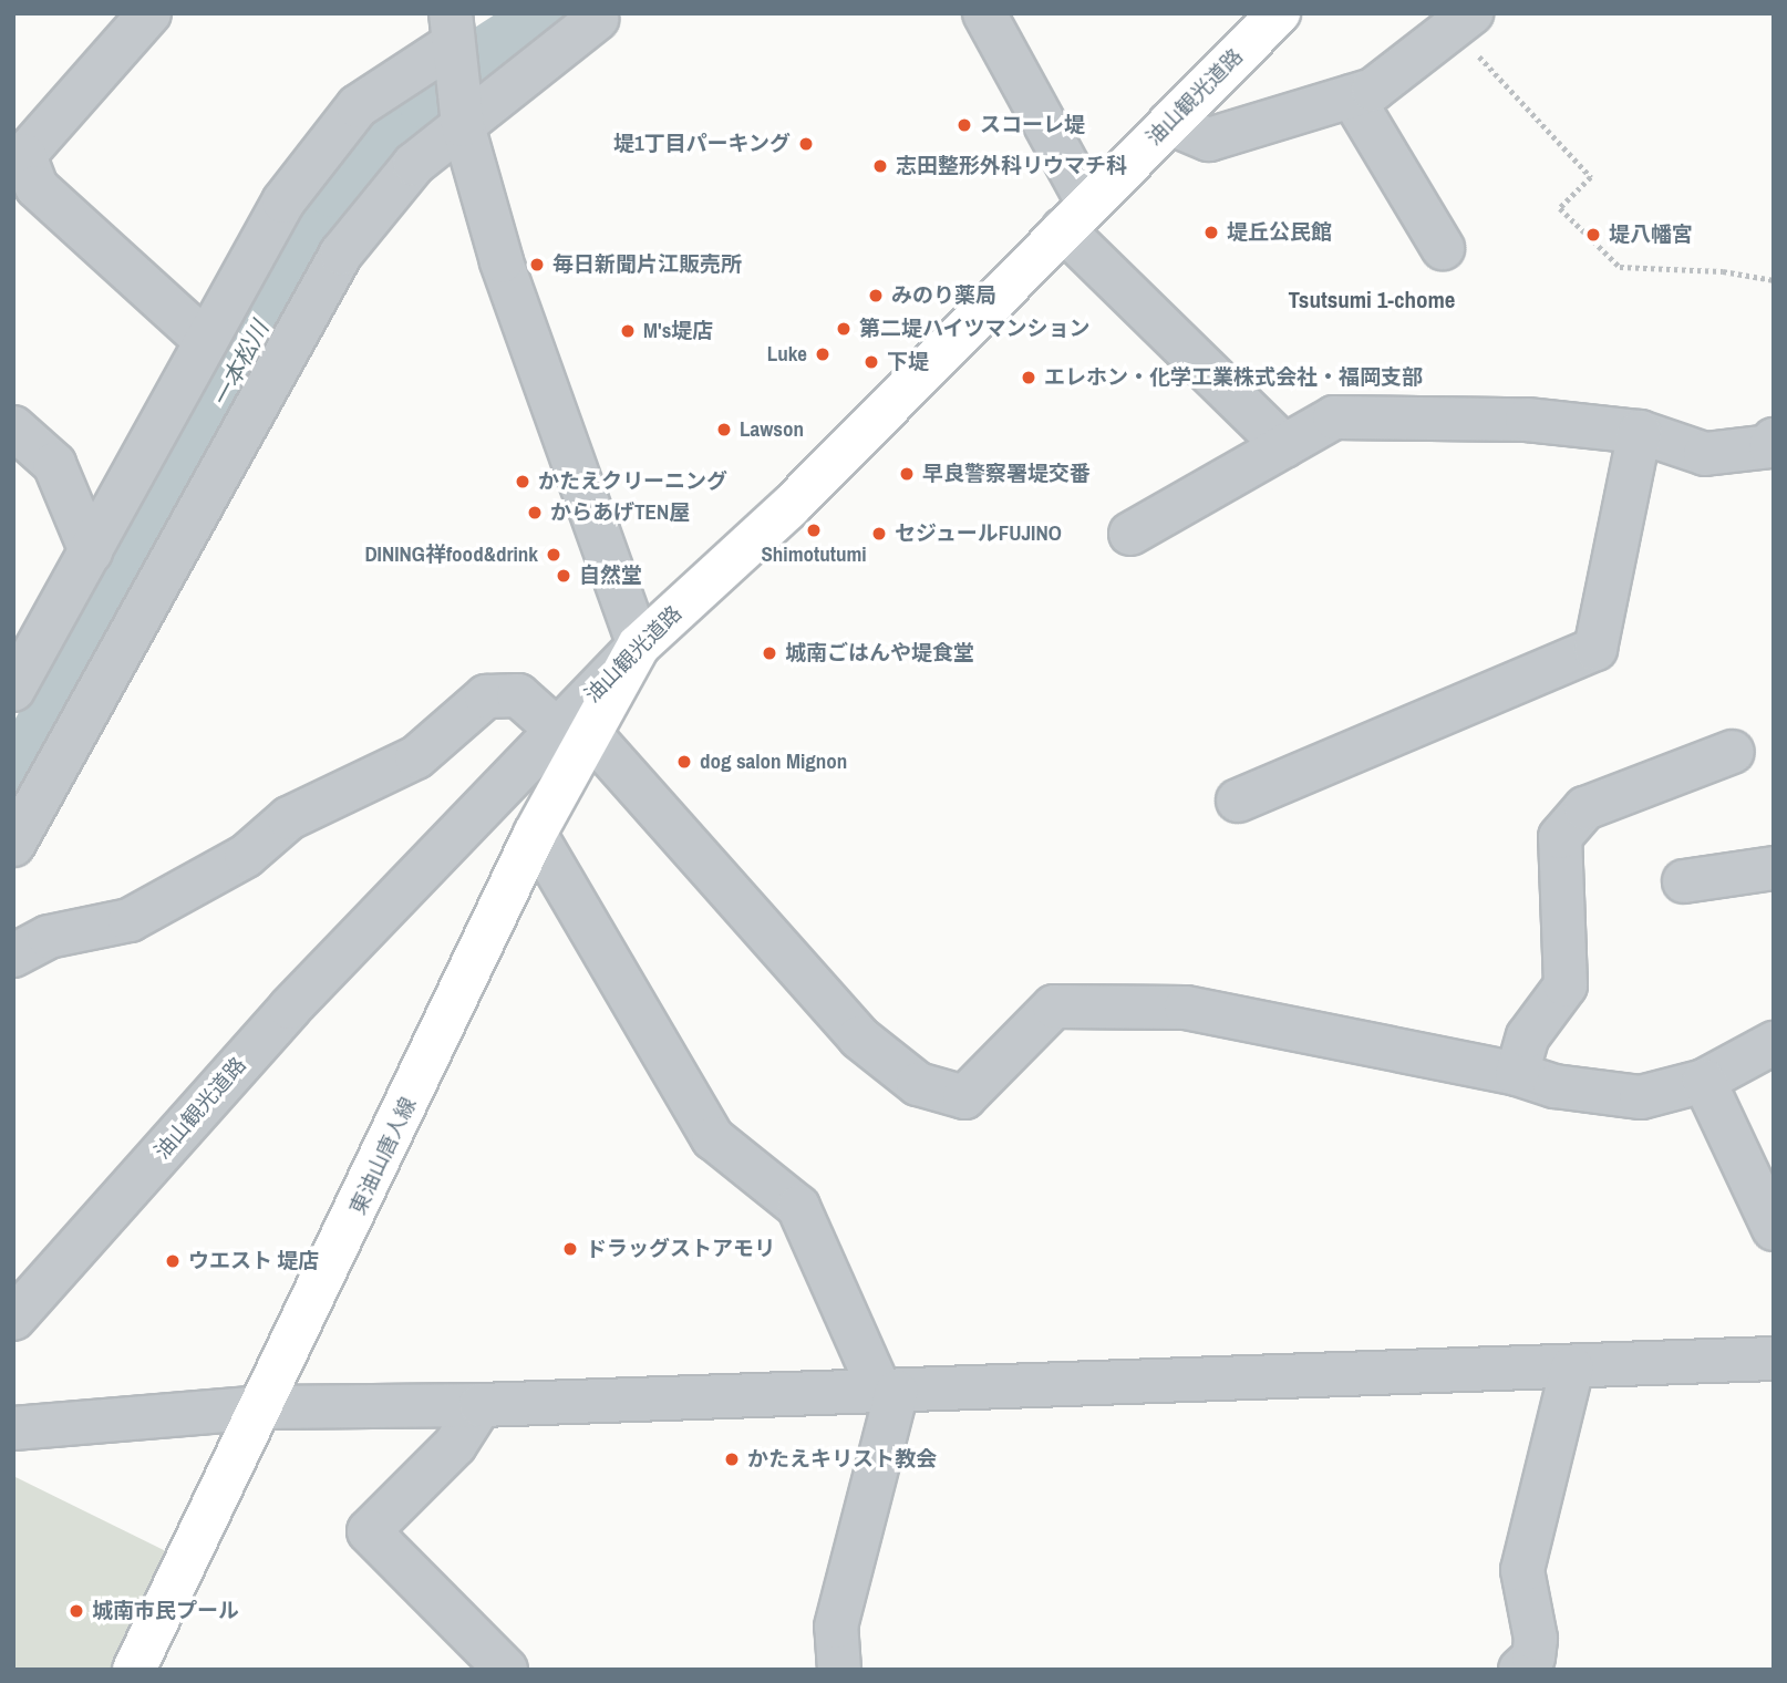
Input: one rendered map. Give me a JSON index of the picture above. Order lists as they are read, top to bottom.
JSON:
{
  "streets": {
    "main road": ["油山観光道路", "東油山唐人線"]
  },
  "crossings": [
    ["油山観光道路", "東油山唐人線"]
  ],
  "districts": ["Tsutsumi 1-chome"],
  "water": ["一本松川"],
  "places": [
    "スコーレ堤",
    "堤1丁目パーキング",
    "志田整形外科リウマチ科",
    "堤丘公民館",
    "堤八幡宮",
    "毎日新聞片江販売所",
    "みのり薬局",
    "第二堤ハイツマンション",
    "M's堤店",
    "Luke",
    "下堤",
    "エレホン・化学工業株式会社・福岡支部",
    "Lawson",
    "早良警察署堤交番",
    "かたえクリーニング",
    "からあげTEN屋",
    "Shimotutumi",
    "セジュールFUJINO",
    "DINING祥food&drink",
    "自然堂",
    "城南ごはんや堤食堂",
    "dog salon Mignon",
    "ドラッグストアモリ",
    "ウエスト 堤店",
    "かたえキリスト教会",
    "城南市民プール"
  ]
}
